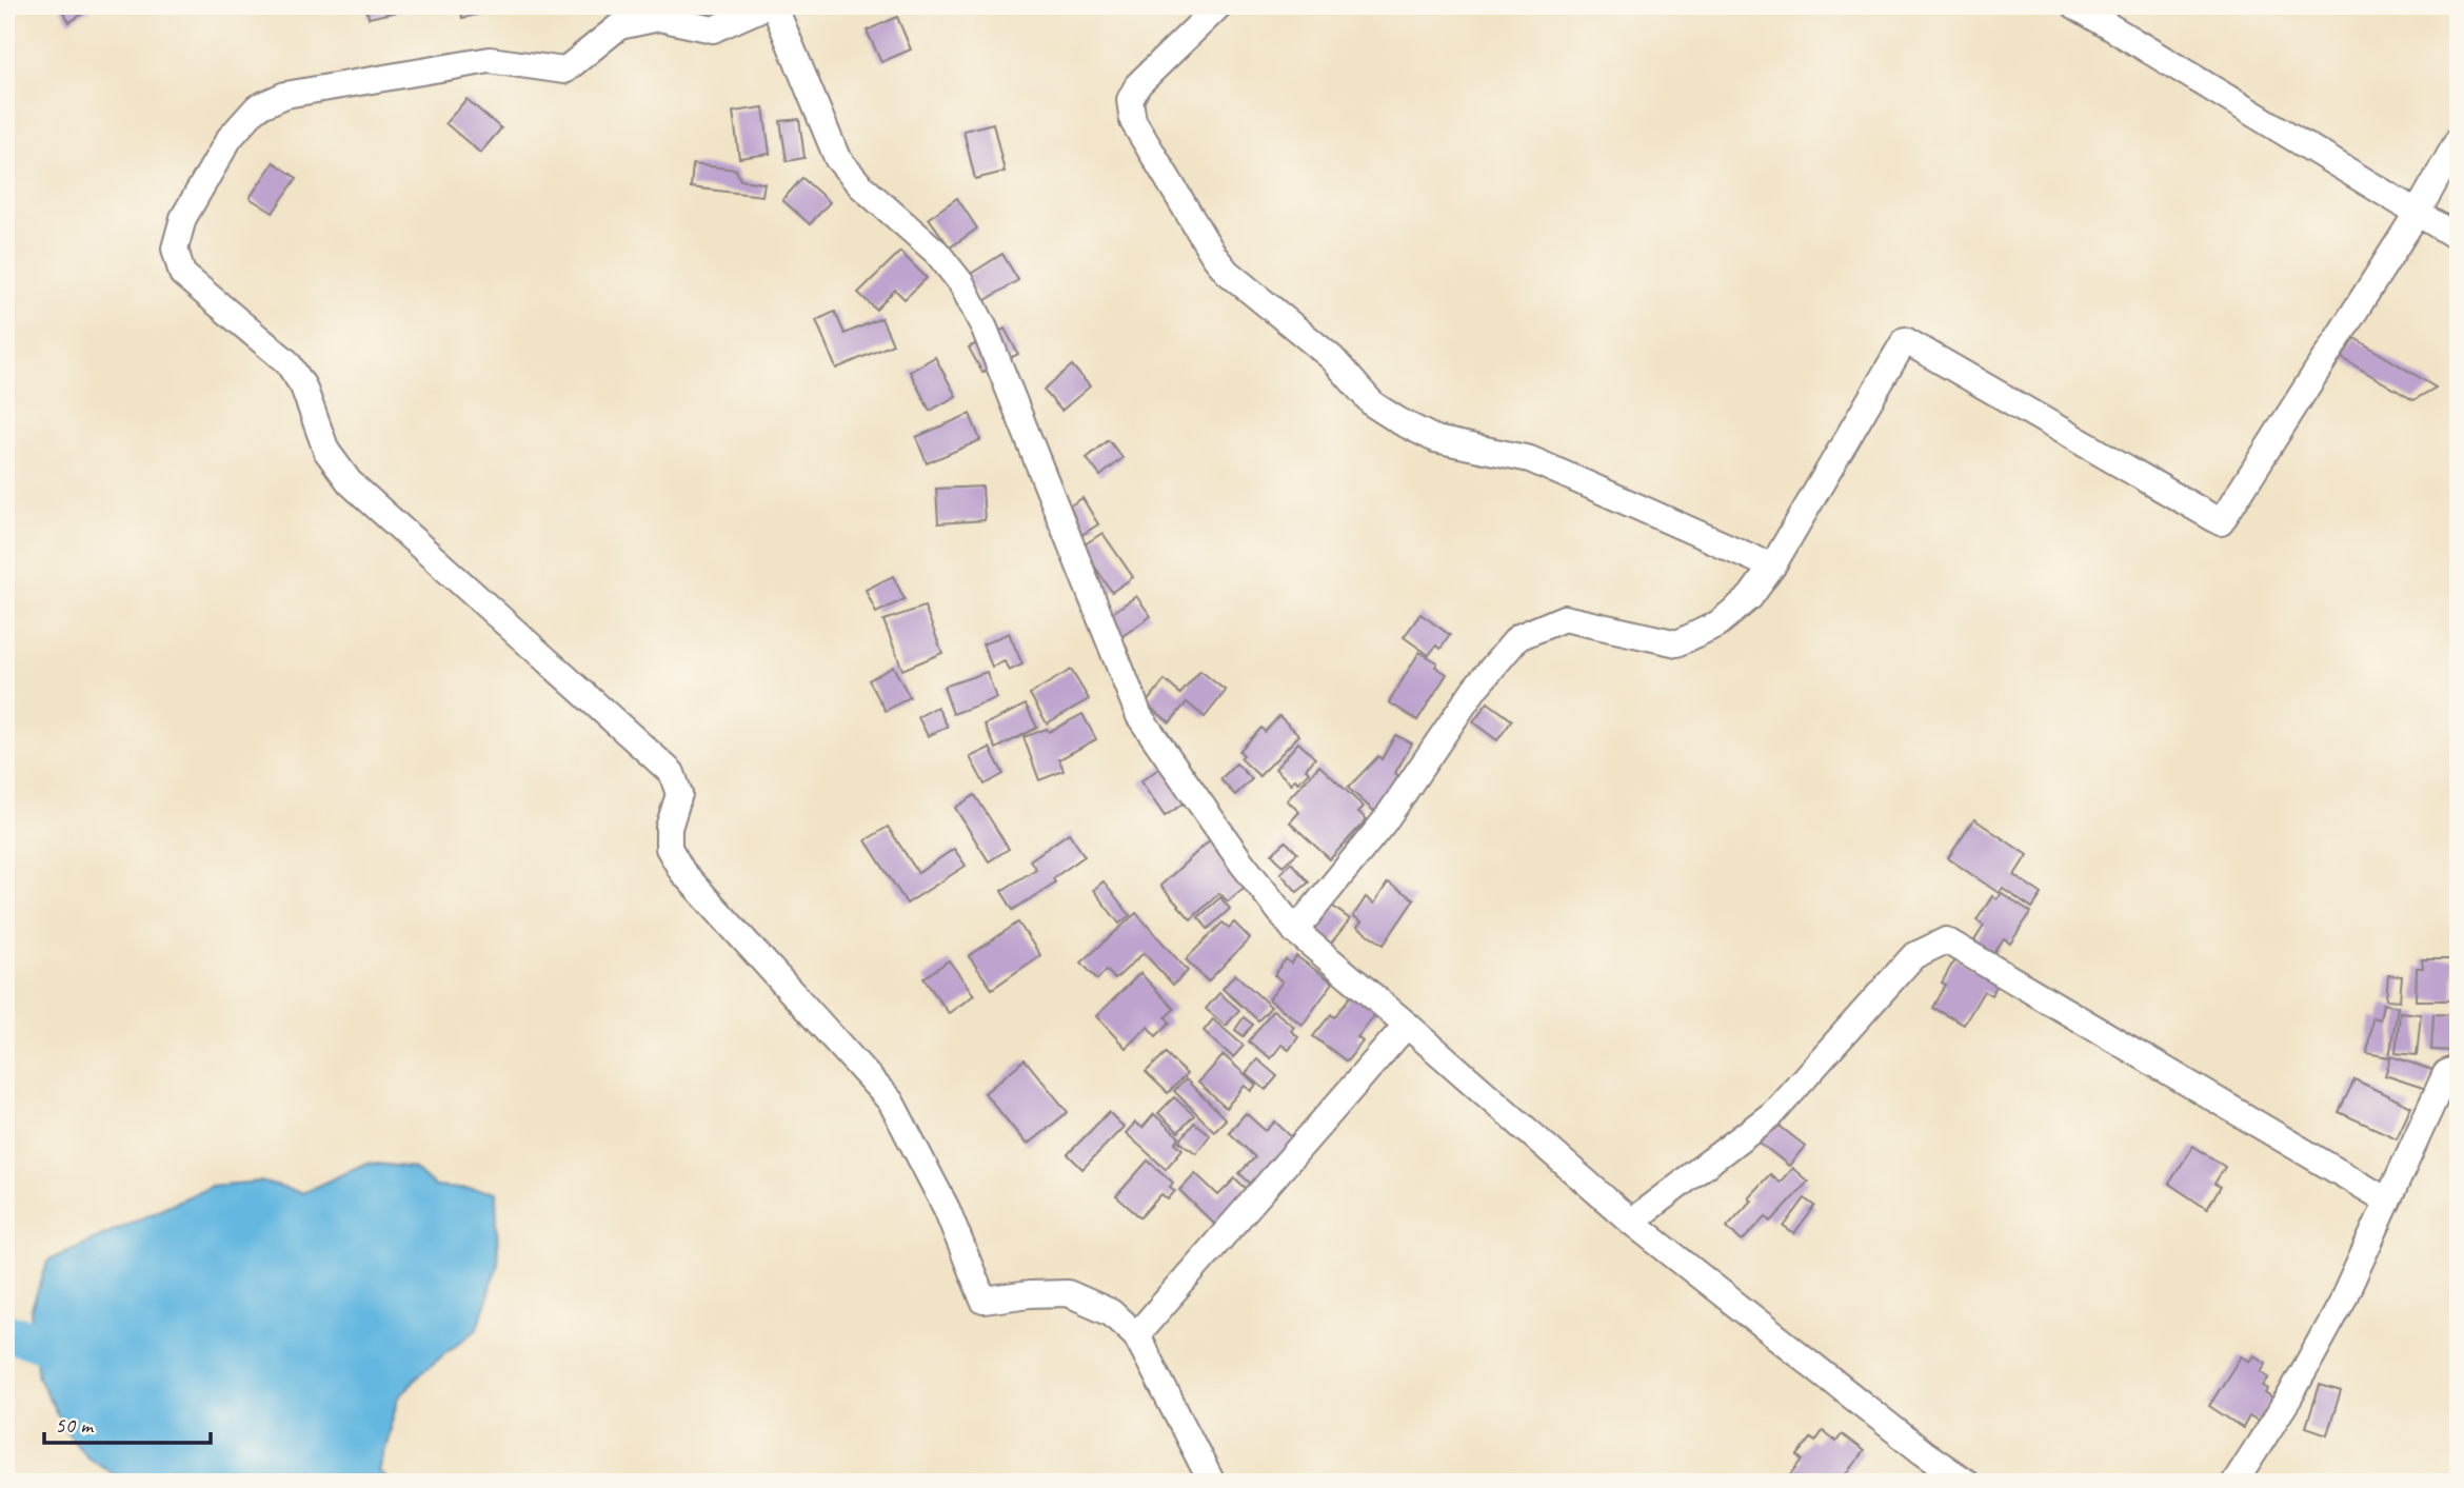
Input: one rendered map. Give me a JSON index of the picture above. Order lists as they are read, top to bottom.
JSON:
{
  "scale_bar": "50 m"
}
